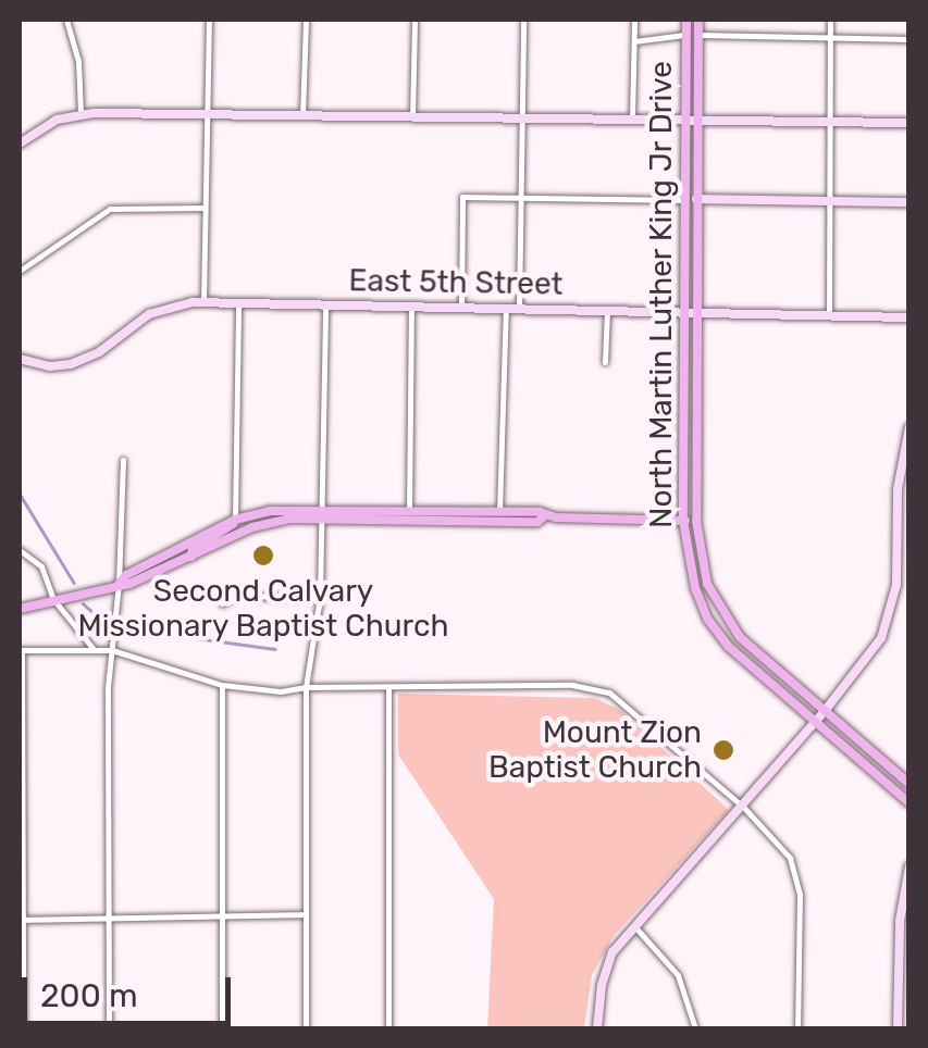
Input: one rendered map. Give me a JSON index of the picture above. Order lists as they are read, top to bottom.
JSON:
{
  "streets": {
    "main road": ["North Martin Luther King Jr Drive"],
    "street": ["East 5th Street"]
  },
  "crossings": [
    ["East 5th Street", "North Martin Luther King Jr Drive"]
  ],
  "places": ["Second Calvary Missionary Baptist Church", "Mount Zion Baptist Church"],
  "scale_bar": "200 m"
}
